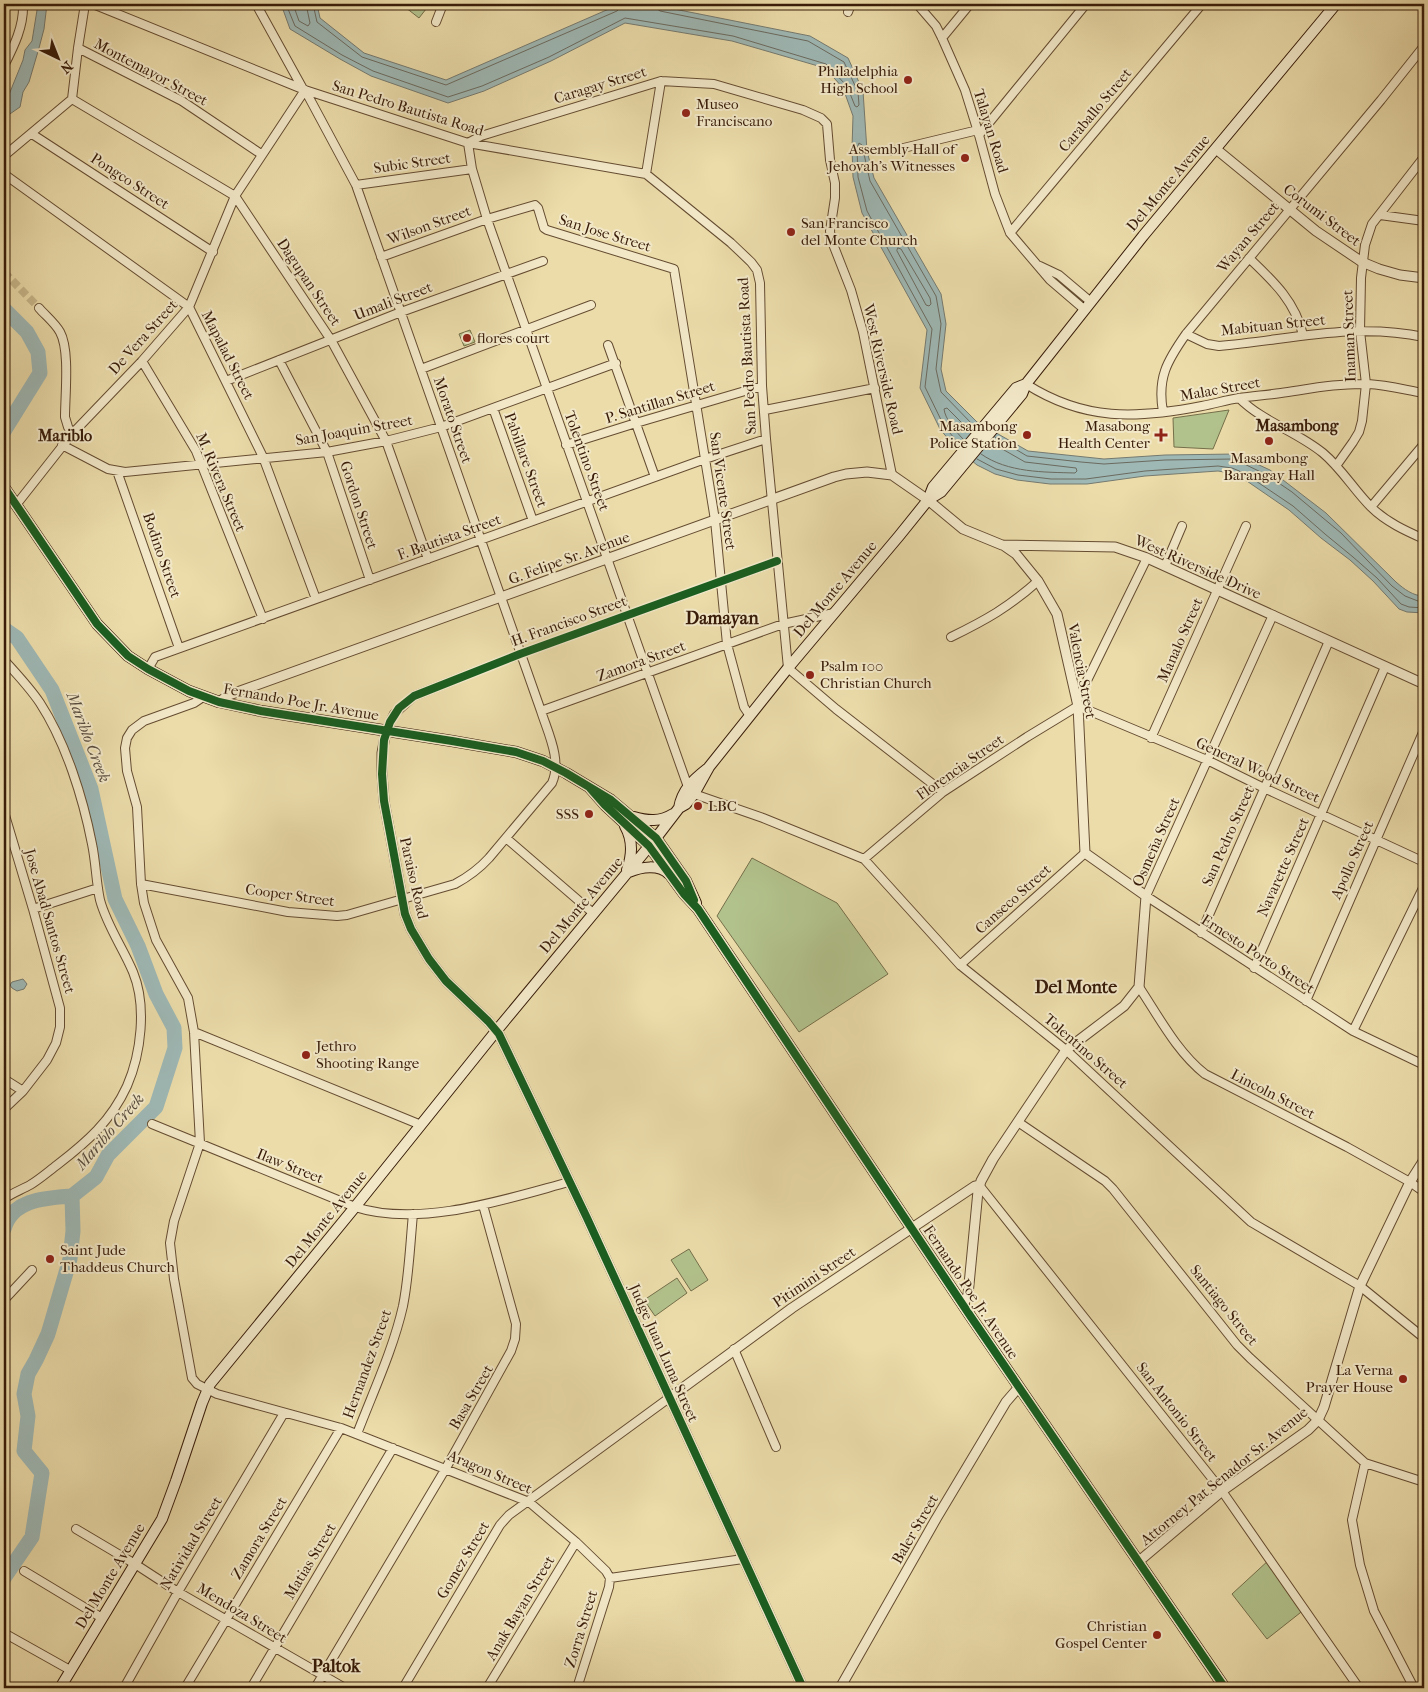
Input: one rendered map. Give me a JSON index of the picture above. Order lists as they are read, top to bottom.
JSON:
{
  "streets": {
    "main road": ["Del Monte Avenue", "Fernando Poe Jr. Avenue"],
    "street": [
      "Montemayor Street",
      "Caragay Street",
      "San Pedro Bautista Road",
      "Caraballo Street",
      "Talayan Road",
      "Subic Street",
      "Pongco Street",
      "Corumi Street",
      "Wilson Street",
      "San Jose Street",
      "Wayan Street",
      "Dagupan Street",
      "Umali Street",
      "Mabituan Street",
      "Inaman Street",
      "De Vera Street",
      "Mapalad Street",
      "West Riverside Road",
      "Malac Street",
      "P. Santillan Street",
      "Morato Street",
      "San Joaquin Street",
      "Pabillare Street",
      "Tolentino Street",
      "M. Rivera Street",
      "San Vicente Street",
      "Gordon Street",
      "F. Bautista Street",
      "Bodino Street",
      "G. Felipe Sr. Avenue",
      "West Riverside Drive",
      "H. Francisco Street",
      "Manalo Street",
      "Zamora Street",
      "Valencia Street",
      "Florencia Street",
      "General Wood Street",
      "San Pedro Street",
      "Osmeña Street",
      "Apollo Street",
      "Navarette Street",
      "Paraiso Road",
      "Cooper Street",
      "Canseco Street",
      "Jose Abad Santos Street",
      "Ernesto Porto Street",
      "Lincoln Street",
      "Ilaw Street",
      "Pitimini Street",
      "Santiago Street",
      "Judge Juan Luna Street",
      "Hernandez Street",
      "Basa Street",
      "San Antonio Street",
      "Aragon Street",
      "Attorney Pat Senador Sr. Avenue",
      "Baler Street",
      "Natividad Street",
      "Gomez Street",
      "Matias Street",
      "Anak Bayan Street",
      "Mendoza Street",
      "Zorra Street"
    ]
  },
  "crossings": [
    ["Montemayor Street", "De Vera Street"],
    ["Caragay Street", "San Pedro Bautista Road"],
    ["Caragay Street", "West Riverside Road"],
    ["Caragay Street", "Tolentino Street"],
    ["San Pedro Bautista Road", "Del Monte Avenue"],
    ["San Pedro Bautista Road", "De Vera Street"],
    ["San Pedro Bautista Road", "P. Santillan Street"],
    ["San Pedro Bautista Road", "Morato Street"],
    ["San Pedro Bautista Road", "Tolentino Street"],
    ["San Pedro Bautista Road", "F. Bautista Street"],
    ["San Pedro Bautista Road", "G. Felipe Sr. Avenue"],
    ["San Pedro Bautista Road", "H. Francisco Street"],
    ["San Pedro Bautista Road", "Zamora Street"],
    ["Caraballo Street", "Talayan Road"],
    ["Talayan Road", "Del Monte Avenue"],
    ["Subic Street", "Morato Street"],
    ["Subic Street", "Tolentino Street"],
    ["Pongco Street", "De Vera Street"],
    ["Del Monte Avenue", "Corumi Street"],
    ["Del Monte Avenue", "Malac Street"],
    ["Del Monte Avenue", "Tolentino Street"],
    ["Del Monte Avenue", "San Vicente Street"],
    ["Del Monte Avenue", "G. Felipe Sr. Avenue"],
    ["Del Monte Avenue", "West Riverside Drive"],
    ["Del Monte Avenue", "Zamora Street"],
    ["Del Monte Avenue", "Fernando Poe Jr. Avenue"],
    ["Del Monte Avenue", "Paraiso Road"],
    ["Del Monte Avenue", "Ilaw Street"],
    ["Del Monte Avenue", "Judge Juan Luna Street"],
    ["Del Monte Avenue", "Aragon Street"],
    ["Del Monte Avenue", "Mendoza Street"],
    ["Corumi Street", "Wayan Street"],
    ["Corumi Street", "Inaman Street"],
    ["Wilson Street", "San Jose Street"],
    ["Wilson Street", "Morato Street"],
    ["Wilson Street", "Tolentino Street"],
    ["San Jose Street", "Tolentino Street"],
    ["San Jose Street", "San Vicente Street"],
    ["Wayan Street", "Mabituan Street"],
    ["Wayan Street", "Malac Street"],
    ["Dagupan Street", "Umali Street"],
    ["Dagupan Street", "De Vera Street"],
    ["Dagupan Street", "San Joaquin Street"],
    ["Dagupan Street", "F. Bautista Street"],
    ["Umali Street", "Mapalad Street"],
    ["Umali Street", "Morato Street"],
    ["Umali Street", "Tolentino Street"],
    ["Umali Street", "Gordon Street"],
    ["Mabituan Street", "Inaman Street"],
    ["Inaman Street", "Malac Street"],
    ["De Vera Street", "Mapalad Street"],
    ["De Vera Street", "Morato Street"],
    ["De Vera Street", "San Joaquin Street"],
    ["De Vera Street", "M. Rivera Street"],
    ["De Vera Street", "Fernando Poe Jr. Avenue"],
    ["Mapalad Street", "San Joaquin Street"],
    ["Mapalad Street", "F. Bautista Street"],
    ["West Riverside Road", "G. Felipe Sr. Avenue"],
    ["P. Santillan Street", "Tolentino Street"],
    ["P. Santillan Street", "San Vicente Street"],
    ["Morato Street", "San Joaquin Street"],
    ["Morato Street", "F. Bautista Street"],
    ["Morato Street", "G. Felipe Sr. Avenue"],
    ["Morato Street", "H. Francisco Street"],
    ["Morato Street", "Zamora Street"],
    ["Morato Street", "Fernando Poe Jr. Avenue"],
    ["Morato Street", "Cooper Street"],
    ["San Joaquin Street", "Pabillare Street"],
    ["San Joaquin Street", "Tolentino Street"],
    ["San Joaquin Street", "M. Rivera Street"],
    ["San Joaquin Street", "Gordon Street"],
    ["San Joaquin Street", "Bodino Street"],
    ["Pabillare Street", "F. Bautista Street"],
    ["Tolentino Street", "F. Bautista Street"],
    ["Tolentino Street", "G. Felipe Sr. Avenue"],
    ["Tolentino Street", "H. Francisco Street"],
    ["Tolentino Street", "Zamora Street"],
    ["Tolentino Street", "Florencia Street"],
    ["Tolentino Street", "Canseco Street"],
    ["Tolentino Street", "Attorney Pat Senador Sr. Avenue"],
    ["M. Rivera Street", "F. Bautista Street"],
    ["San Vicente Street", "F. Bautista Street"],
    ["San Vicente Street", "G. Felipe Sr. Avenue"],
    ["San Vicente Street", "H. Francisco Street"],
    ["San Vicente Street", "Zamora Street"],
    ["Gordon Street", "F. Bautista Street"],
    ["F. Bautista Street", "Bodino Street"],
    ["F. Bautista Street", "Fernando Poe Jr. Avenue"],
    ["G. Felipe Sr. Avenue", "West Riverside Drive"],
    ["G. Felipe Sr. Avenue", "Fernando Poe Jr. Avenue"],
    ["West Riverside Drive", "Manalo Street"],
    ["West Riverside Drive", "Valencia Street"],
    ["West Riverside Drive", "San Pedro Street"],
    ["West Riverside Drive", "Osmeña Street"],
    ["West Riverside Drive", "Navarette Street"],
    ["H. Francisco Street", "Fernando Poe Jr. Avenue"],
    ["H. Francisco Street", "Paraiso Road"],
    ["Manalo Street", "General Wood Street"],
    ["Zamora Street", "Aragon Street"],
    ["Zamora Street", "Mendoza Street"],
    ["Valencia Street", "Florencia Street"],
    ["Valencia Street", "General Wood Street"],
    ["Valencia Street", "Canseco Street"],
    ["Valencia Street", "Ernesto Porto Street"],
    ["Fernando Poe Jr. Avenue", "Paraiso Road"],
    ["Fernando Poe Jr. Avenue", "Cooper Street"],
    ["Fernando Poe Jr. Avenue", "Pitimini Street"],
    ["Fernando Poe Jr. Avenue", "Attorney Pat Senador Sr. Avenue"],
    ["Fernando Poe Jr. Avenue", "Baler Street"],
    ["Florencia Street", "General Wood Street"],
    ["General Wood Street", "San Pedro Street"],
    ["General Wood Street", "Osmeña Street"],
    ["General Wood Street", "Apollo Street"],
    ["General Wood Street", "Navarette Street"],
    ["San Pedro Street", "Ernesto Porto Street"],
    ["Osmeña Street", "Ernesto Porto Street"],
    ["Osmeña Street", "Lincoln Street"],
    ["Apollo Street", "Ernesto Porto Street"],
    ["Navarette Street", "Ernesto Porto Street"],
    ["Paraiso Road", "Cooper Street"],
    ["Paraiso Road", "Judge Juan Luna Street"],
    ["Canseco Street", "Ernesto Porto Street"],
    ["Lincoln Street", "Attorney Pat Senador Sr. Avenue"],
    ["Ilaw Street", "Judge Juan Luna Street"],
    ["Ilaw Street", "Hernandez Street"],
    ["Ilaw Street", "Basa Street"],
    ["Pitimini Street", "Judge Juan Luna Street"],
    ["Pitimini Street", "San Antonio Street"],
    ["Pitimini Street", "Gomez Street"],
    ["Santiago Street", "Attorney Pat Senador Sr. Avenue"],
    ["Judge Juan Luna Street", "Gomez Street"],
    ["Hernandez Street", "Aragon Street"],
    ["Basa Street", "Aragon Street"],
    ["Basa Street", "Mendoza Street"],
    ["San Antonio Street", "Attorney Pat Senador Sr. Avenue"],
    ["Aragon Street", "Natividad Street"],
    ["Aragon Street", "Gomez Street"],
    ["Aragon Street", "Matias Street"],
    ["Aragon Street", "Anak Bayan Street"],
    ["Aragon Street", "Zorra Street"],
    ["Natividad Street", "Mendoza Street"],
    ["Matias Street", "Mendoza Street"]
  ],
  "districts": [
    "Masambong",
    "Mariblo",
    "Damayan",
    "Del Monte",
    "Paltok"
  ],
  "water": ["Mariblo Creek"],
  "places": {
    "other": [
      "Philadelphia High School",
      "Museo Franciscano",
      "Assembly Hall of Jehovah's Witnesses",
      "San Francisco del Monte Church",
      "flores court",
      "Masambong Police Station",
      "Masambong Barangay Hall",
      "Psalm 100 Christian Church",
      "LBC",
      "SSS",
      "Jethro Shooting Range",
      "Saint Jude Thaddeus Church",
      "La Verna Prayer House",
      "Christian Gospel Center"
    ],
    "health": ["Masabong Health Center"]
  },
  "north": "bottom right"
}
